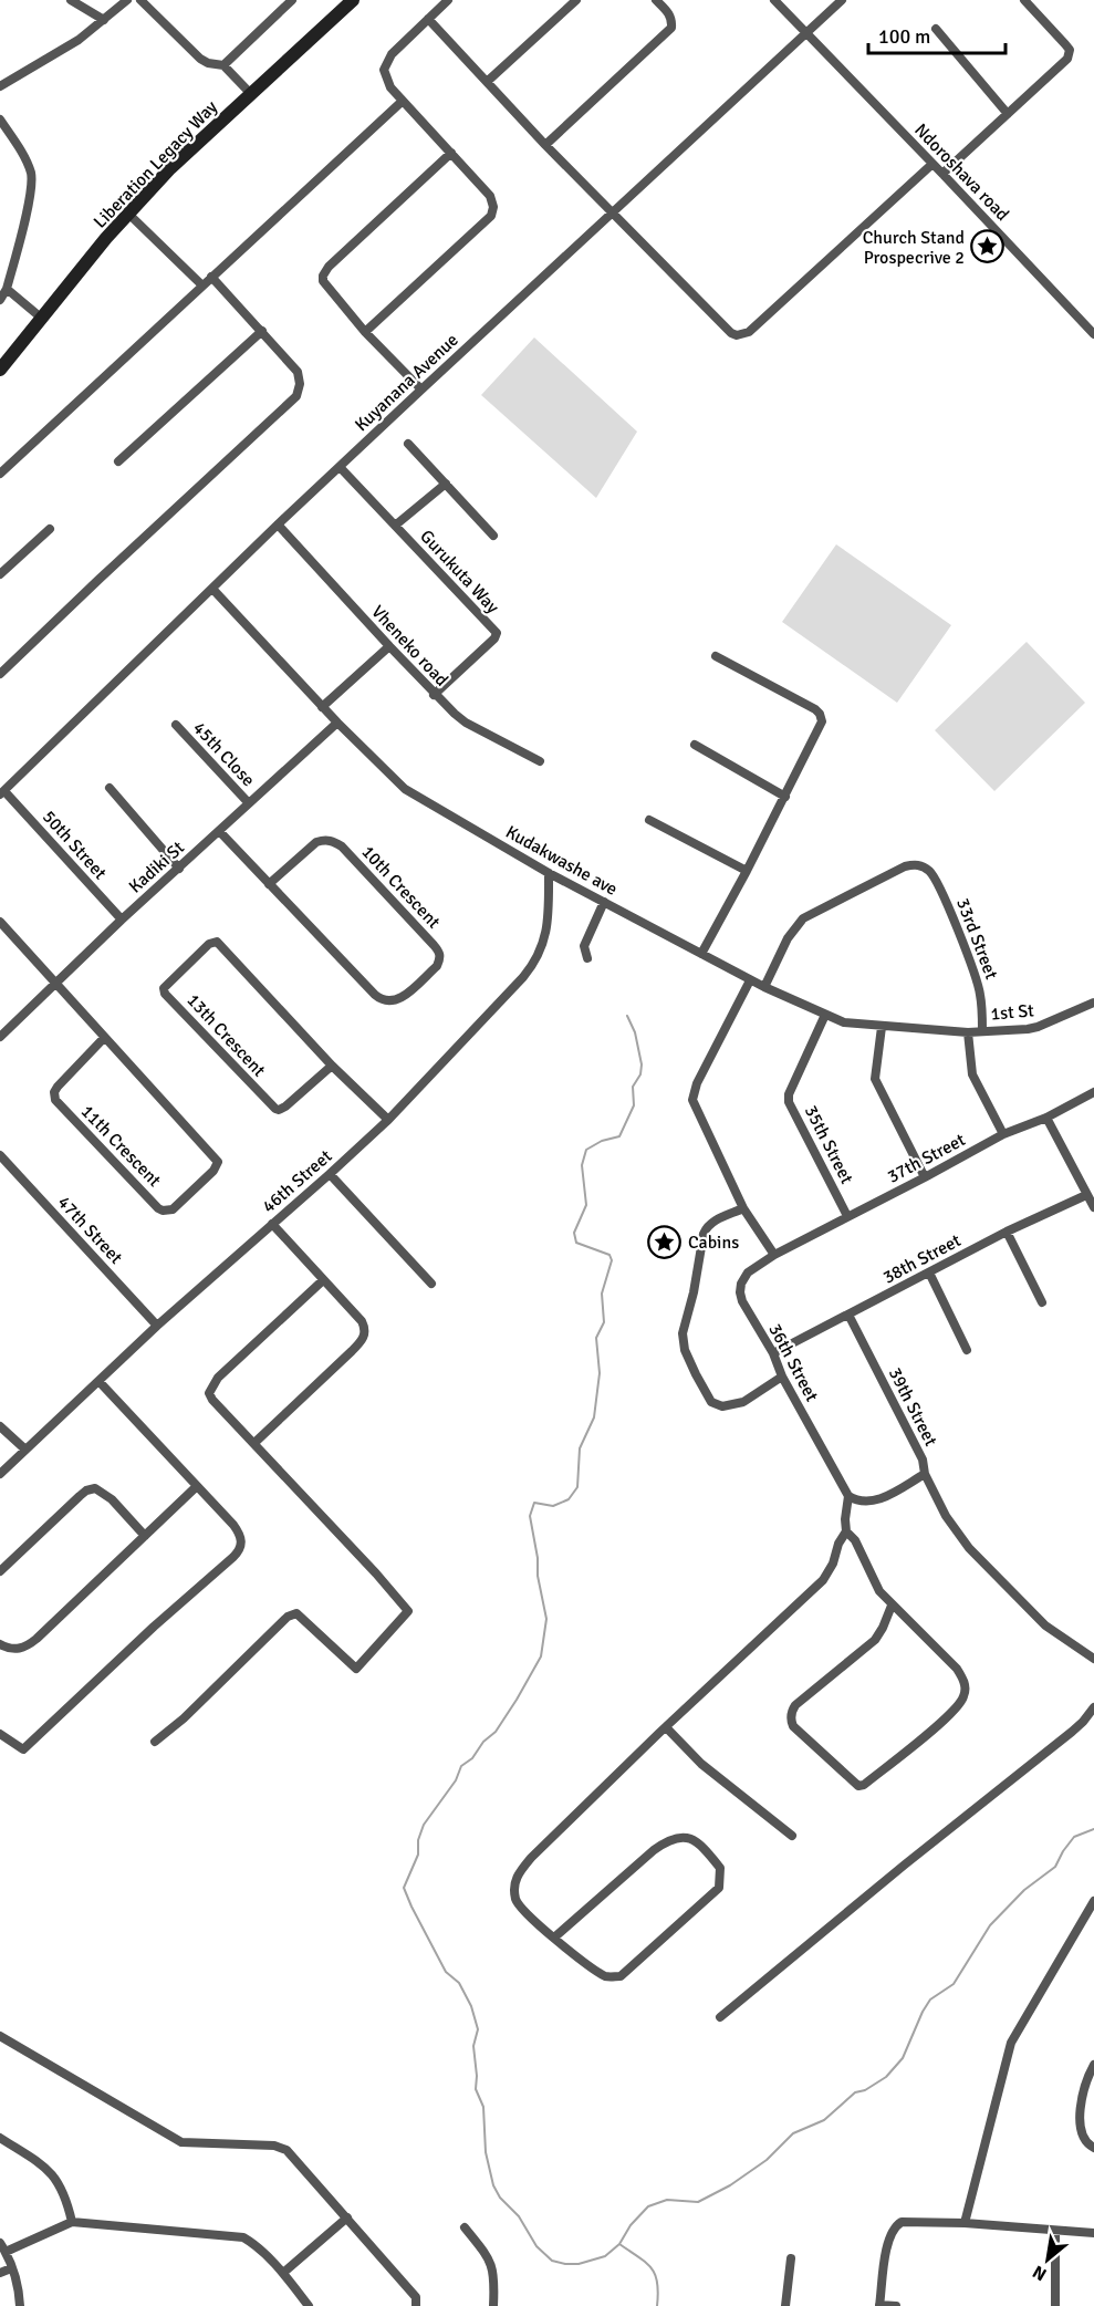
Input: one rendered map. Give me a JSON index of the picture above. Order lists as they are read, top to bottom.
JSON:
{
  "streets": {
    "main road": ["Liberation Legacy Way"],
    "street": [
      "Ndoroshava road",
      "Kuyanana Avenue",
      "Gurukuta Way",
      "Vheneko road",
      "45th Close",
      "50th Street",
      "Kudakwashe ave",
      "Kadiki St",
      "10th Crescent",
      "33rd Street",
      "1st St",
      "13th Crescent",
      "35th Street",
      "11th Crescent",
      "37th Street",
      "46th Street",
      "47th Street",
      "38th Street",
      "36th Street",
      "39th Street"
    ]
  },
  "crossings": [
    ["Ndoroshava road", "Kuyanana Avenue"],
    ["Kuyanana Avenue", "Gurukuta Way"],
    ["Kuyanana Avenue", "Vheneko road"],
    ["Kuyanana Avenue", "50th Street"],
    ["Kuyanana Avenue", "Kudakwashe ave"],
    ["Gurukuta Way", "Vheneko road"],
    ["45th Close", "Kadiki St"],
    ["50th Street", "Kadiki St"],
    ["Kudakwashe ave", "Kadiki St"],
    ["Kudakwashe ave", "33rd Street"],
    ["Kudakwashe ave", "1st St"],
    ["Kudakwashe ave", "35th Street"],
    ["Kudakwashe ave", "46th Street"],
    ["Kadiki St", "10th Crescent"],
    ["Kadiki St", "11th Crescent"],
    ["33rd Street", "1st St"],
    ["13th Crescent", "46th Street"],
    ["35th Street", "37th Street"],
    ["37th Street", "36th Street"],
    ["46th Street", "47th Street"],
    ["38th Street", "36th Street"],
    ["38th Street", "39th Street"],
    ["36th Street", "39th Street"]
  ],
  "places": {
    "place": ["Church Stand Prospecrive 2", "Cabins"]
  },
  "scale_bar": "100 m",
  "north": "bottom left"
}
